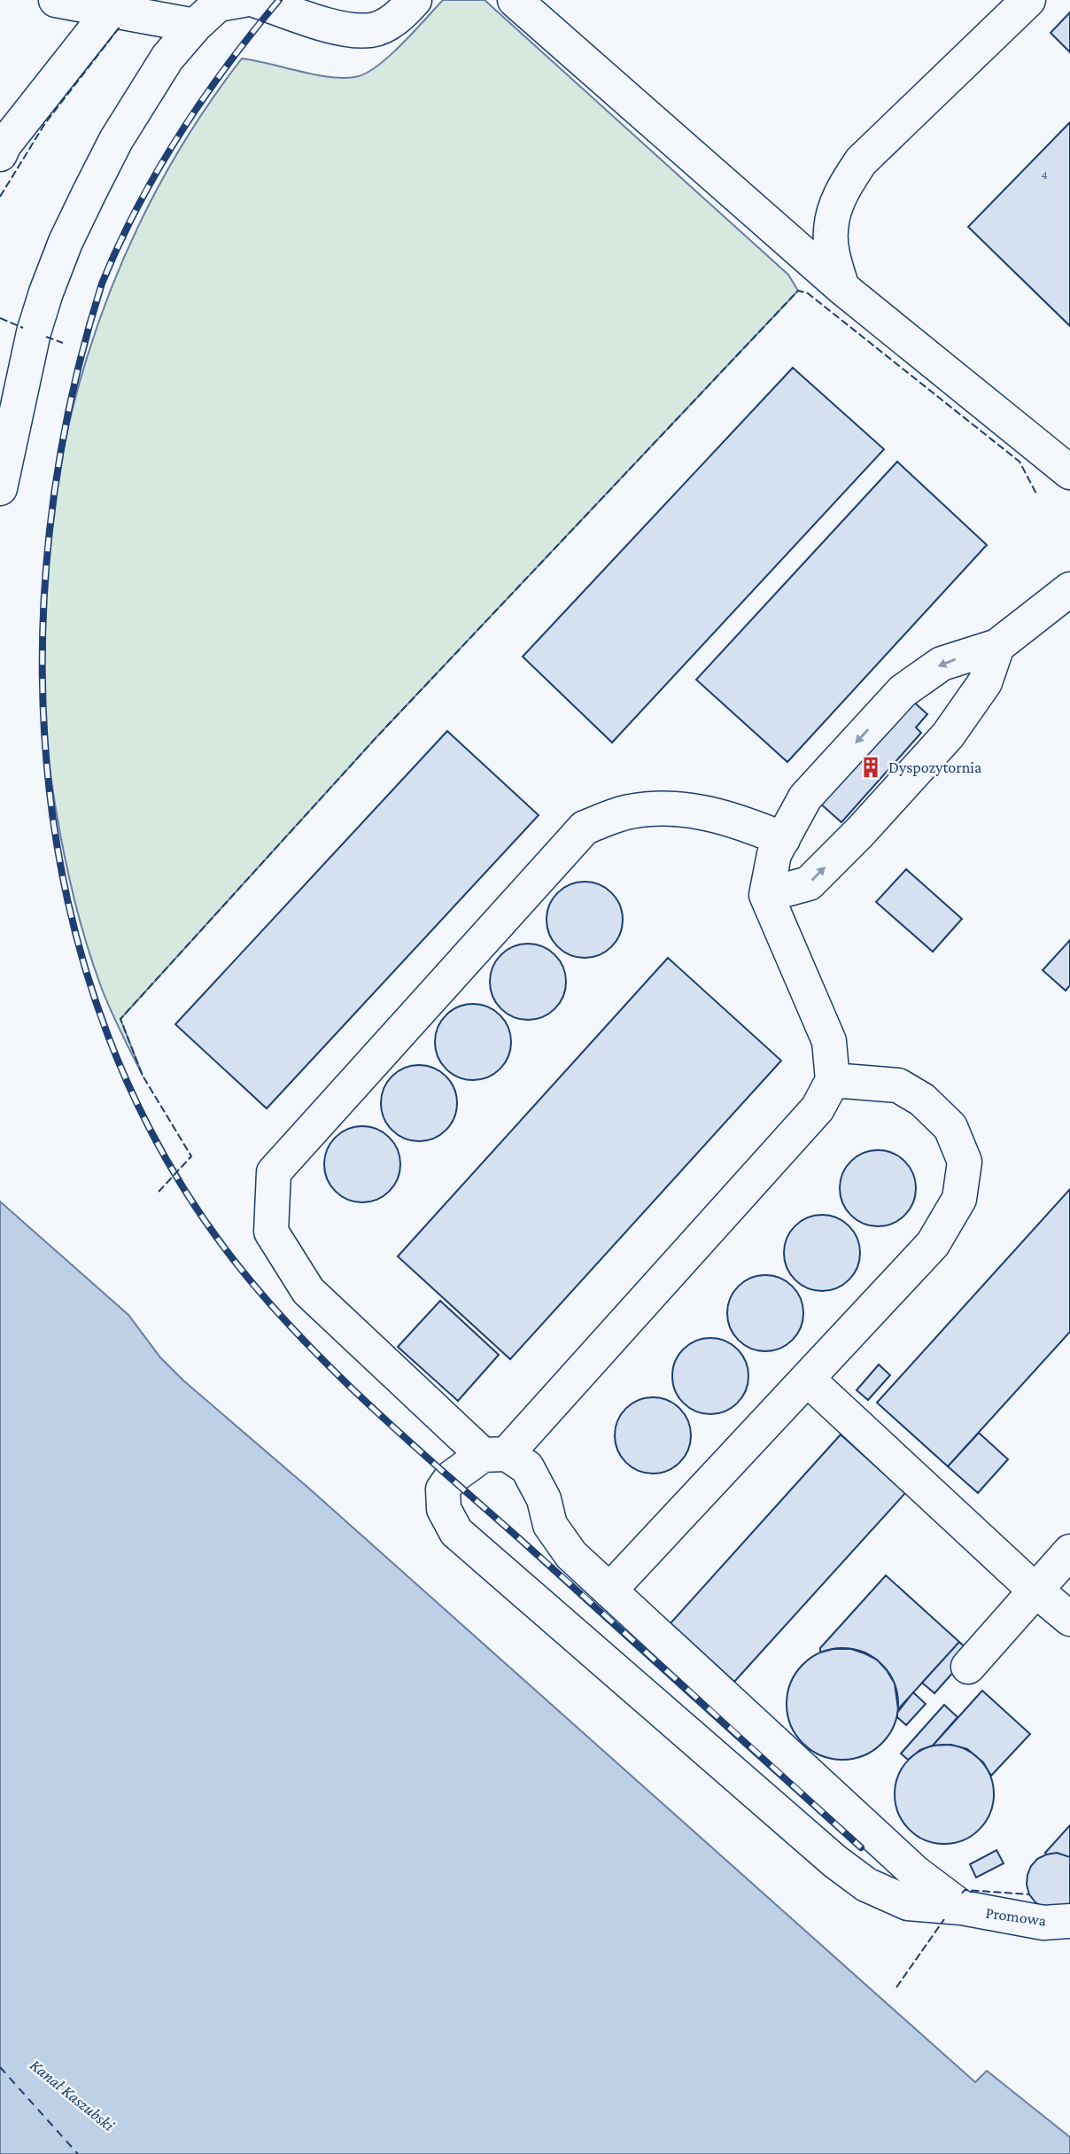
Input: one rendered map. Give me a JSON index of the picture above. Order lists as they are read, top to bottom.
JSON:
{
  "streets": {
    "lane": ["Promowa"]
  },
  "water": ["Kanał Kaszubski"],
  "places": {
    "building": ["Dyspozytornia"]
  },
  "house_numbers": ["4"]
}
